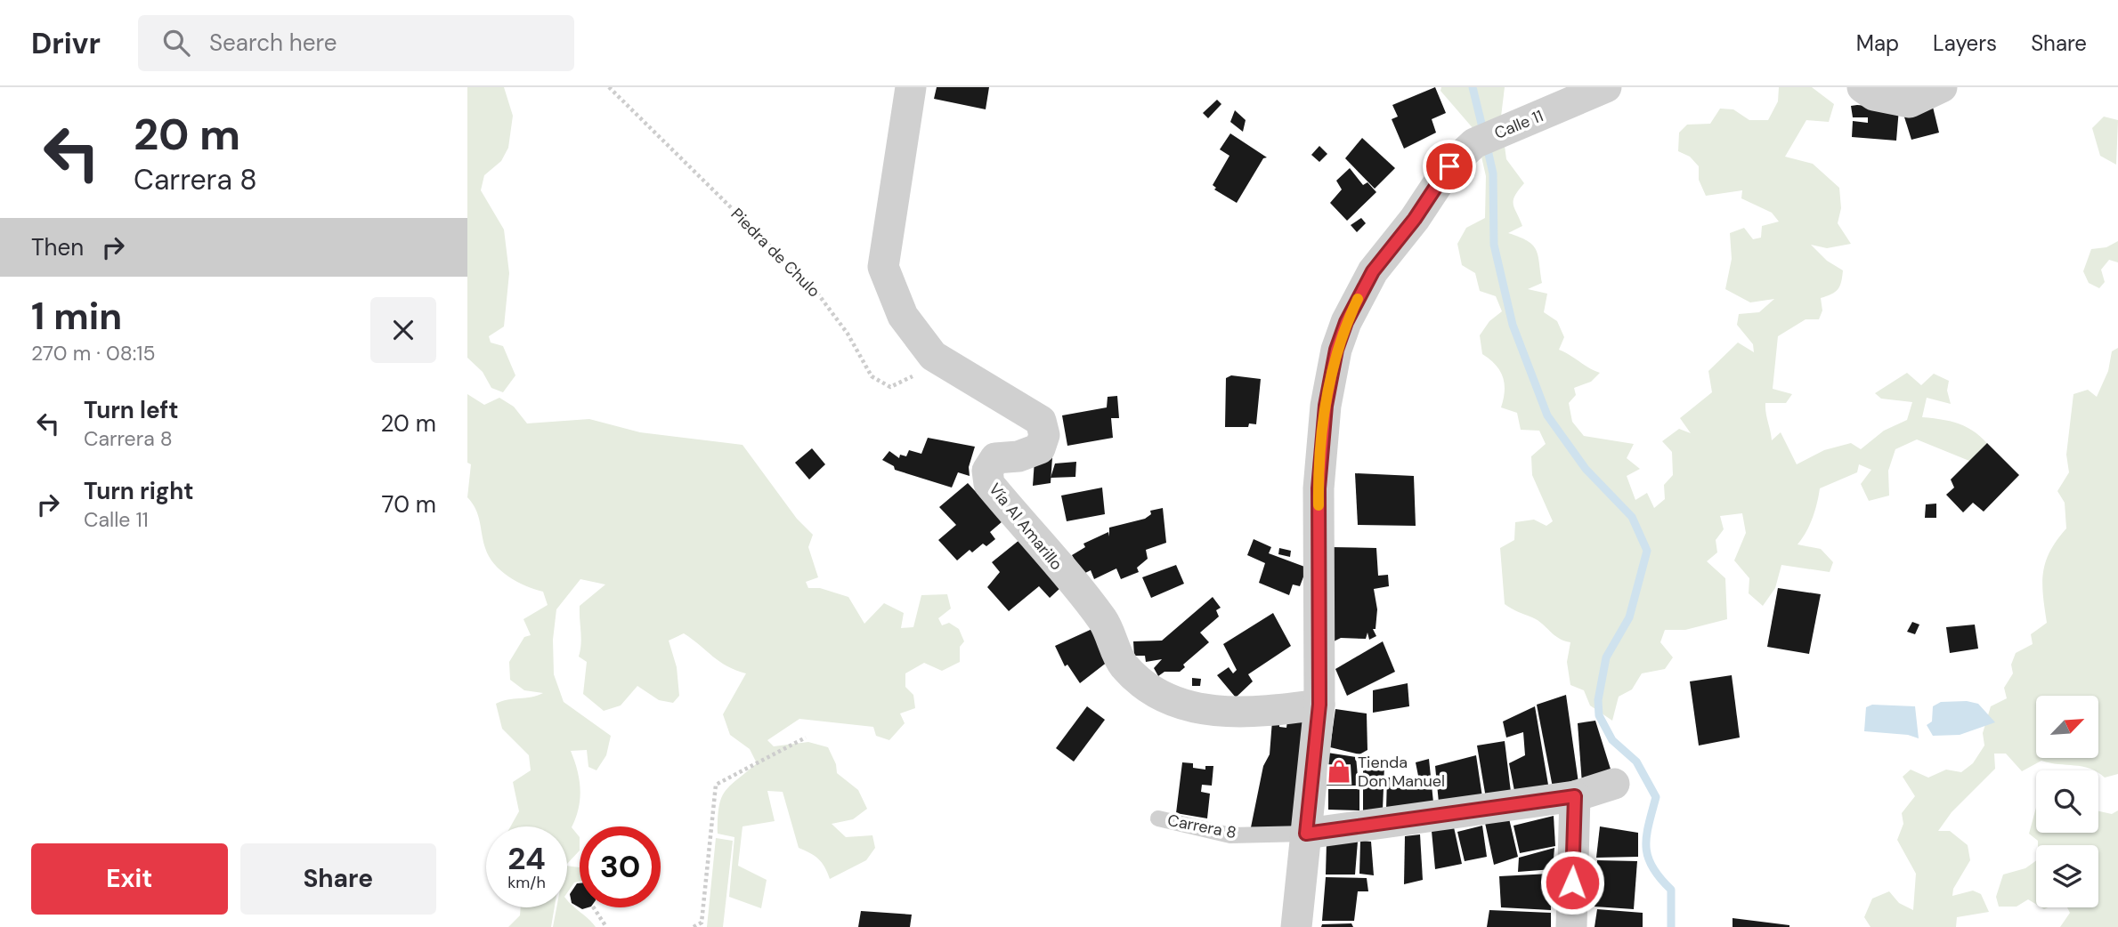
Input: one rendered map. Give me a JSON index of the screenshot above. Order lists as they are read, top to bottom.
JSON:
{
  "streets": {
    "street": ["Calle 11", "Vía Al Amarillo", "Carrera 8"],
    "path": ["Piedra de Chulo"]
  },
  "crossings": [
    ["Calle 11", "Vía Al Amarillo"],
    ["Calle 11", "Carrera 8"],
    ["Piedra de Chulo", "Vía Al Amarillo"]
  ],
  "places": {
    "shop": ["Tienda Don Manuel"]
  },
  "north": "top right",
  "page": {
    "header": "Drivr",
    "search": "Search here",
    "nav": ["Map", "Layers", "Share"],
    "turn": ["20 m", "Carrera 8"],
    "then": "Then",
    "heading": ["1 min", "270 m · 08:15"],
    "list": [
      {
        "name": "Turn left",
        "note": "Carrera 8",
        "value": "20 m"
      },
      {
        "name": "Turn right",
        "note": "Calle 11",
        "value": "70 m"
      }
    ],
    "speed": "24 km/h",
    "limit": "30",
    "buttons": ["Exit", "Share"]
  }
}
